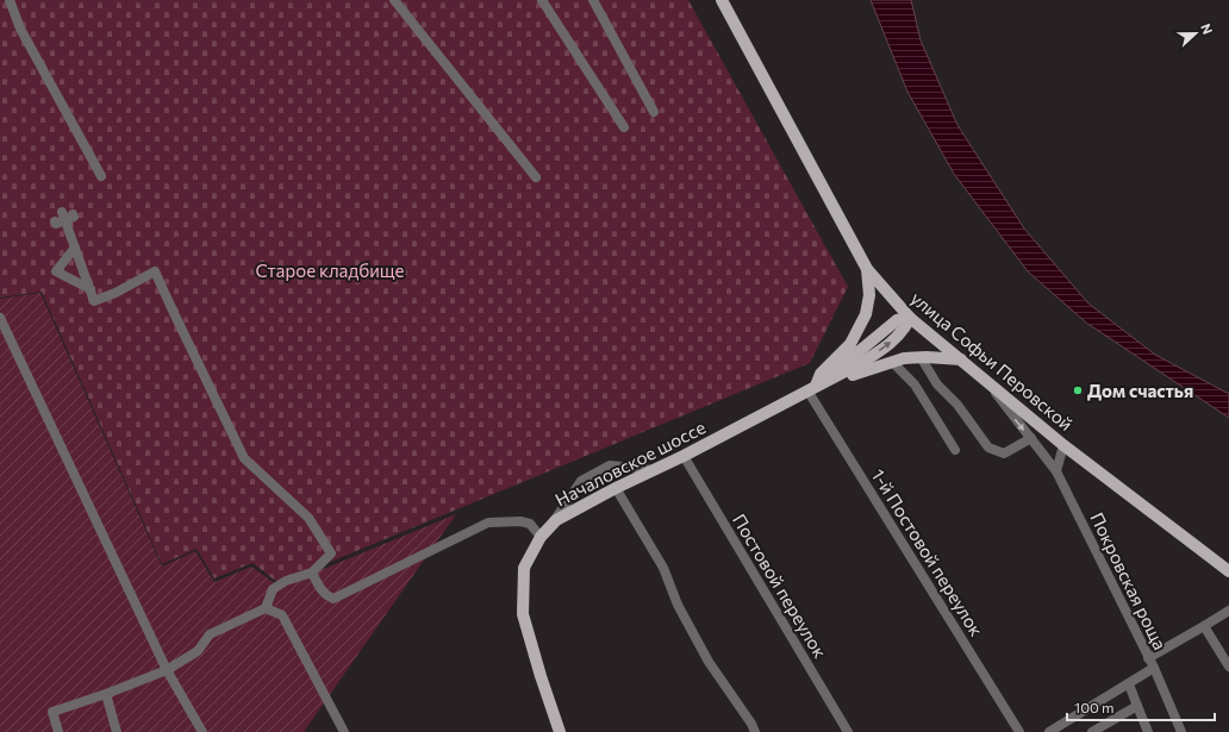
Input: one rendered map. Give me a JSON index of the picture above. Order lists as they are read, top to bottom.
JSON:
{
  "streets": {
    "main road": ["улица Софьи Перовской", "Началовское шоссе"],
    "street": ["1-й Постовой переулок", "Покровская роща", "Постовой переулок"]
  },
  "crossings": [
    ["улица Софьи Перовской", "Началовское шоссе"],
    ["улица Софьи Перовской", "Покровская роща"],
    ["Началовское шоссе", "1-й Постовой переулок"],
    ["Началовское шоссе", "Постовой переулок"]
  ],
  "parks": ["Старое кладбище"],
  "places": ["Дом счастья"],
  "scale_bar": "100 m",
  "north": "right"
}
